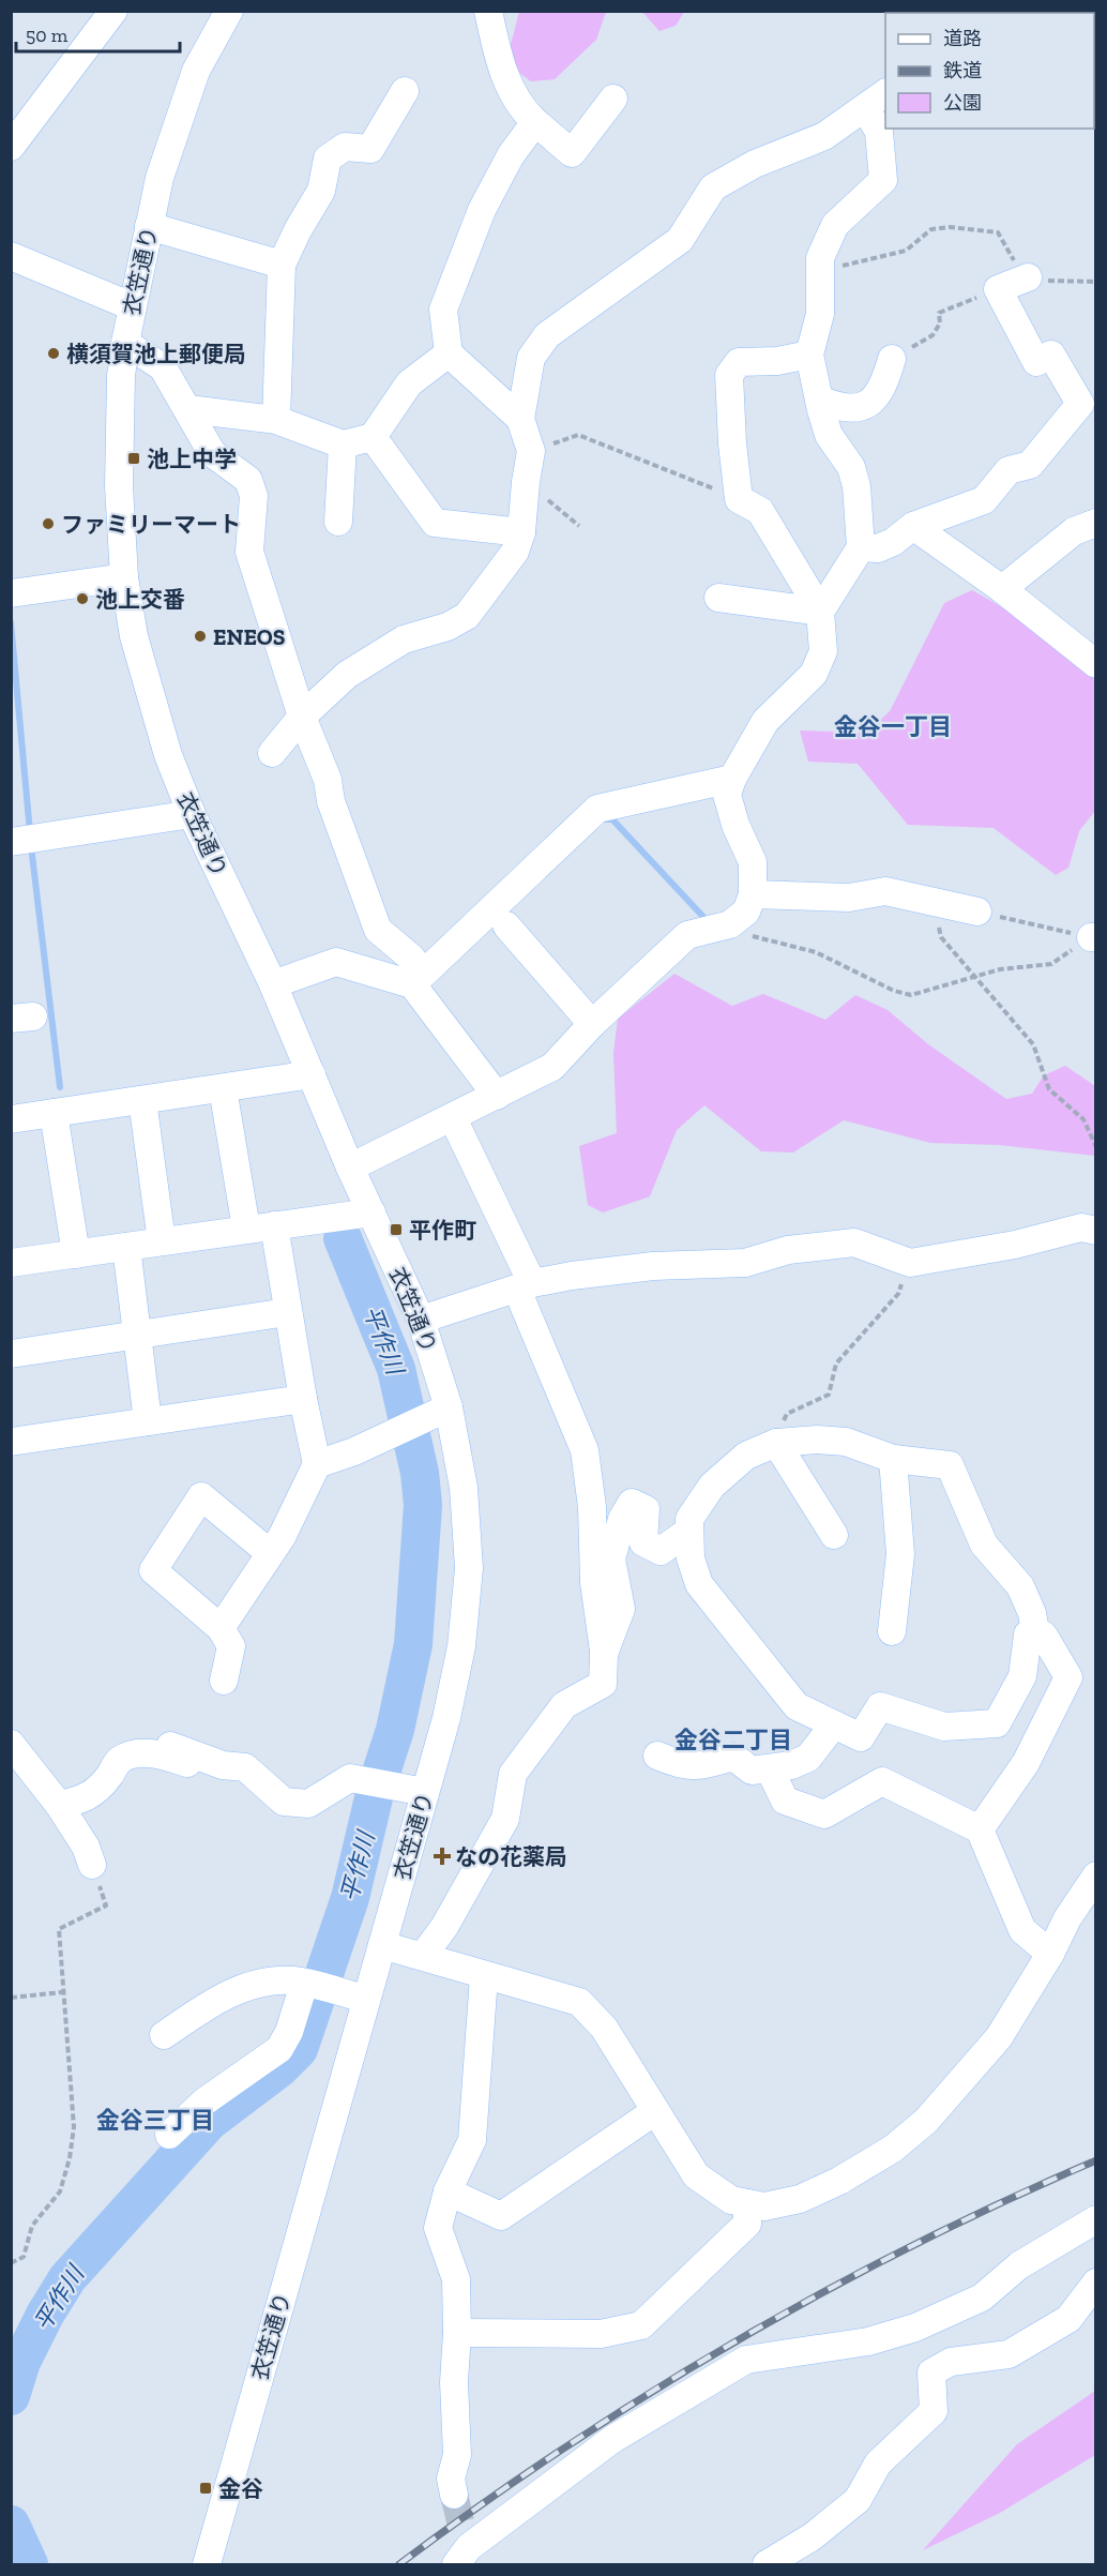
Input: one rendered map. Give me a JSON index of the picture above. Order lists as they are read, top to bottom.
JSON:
{
  "streets": {
    "street": ["衣笠通り"]
  },
  "districts": ["金谷一丁目", "金谷二丁目", "金谷三丁目"],
  "water": ["平作川"],
  "places": {
    "other": [
      "横須賀池上郵便局",
      "ファミリーマート",
      "池上交番",
      "ENEOS"
    ],
    "transit": ["池上中学", "平作町", "金谷"],
    "health": ["なの花薬局"]
  },
  "legend": ["道路", "鉄道", "公園"],
  "scale_bar": "50 m"
}
